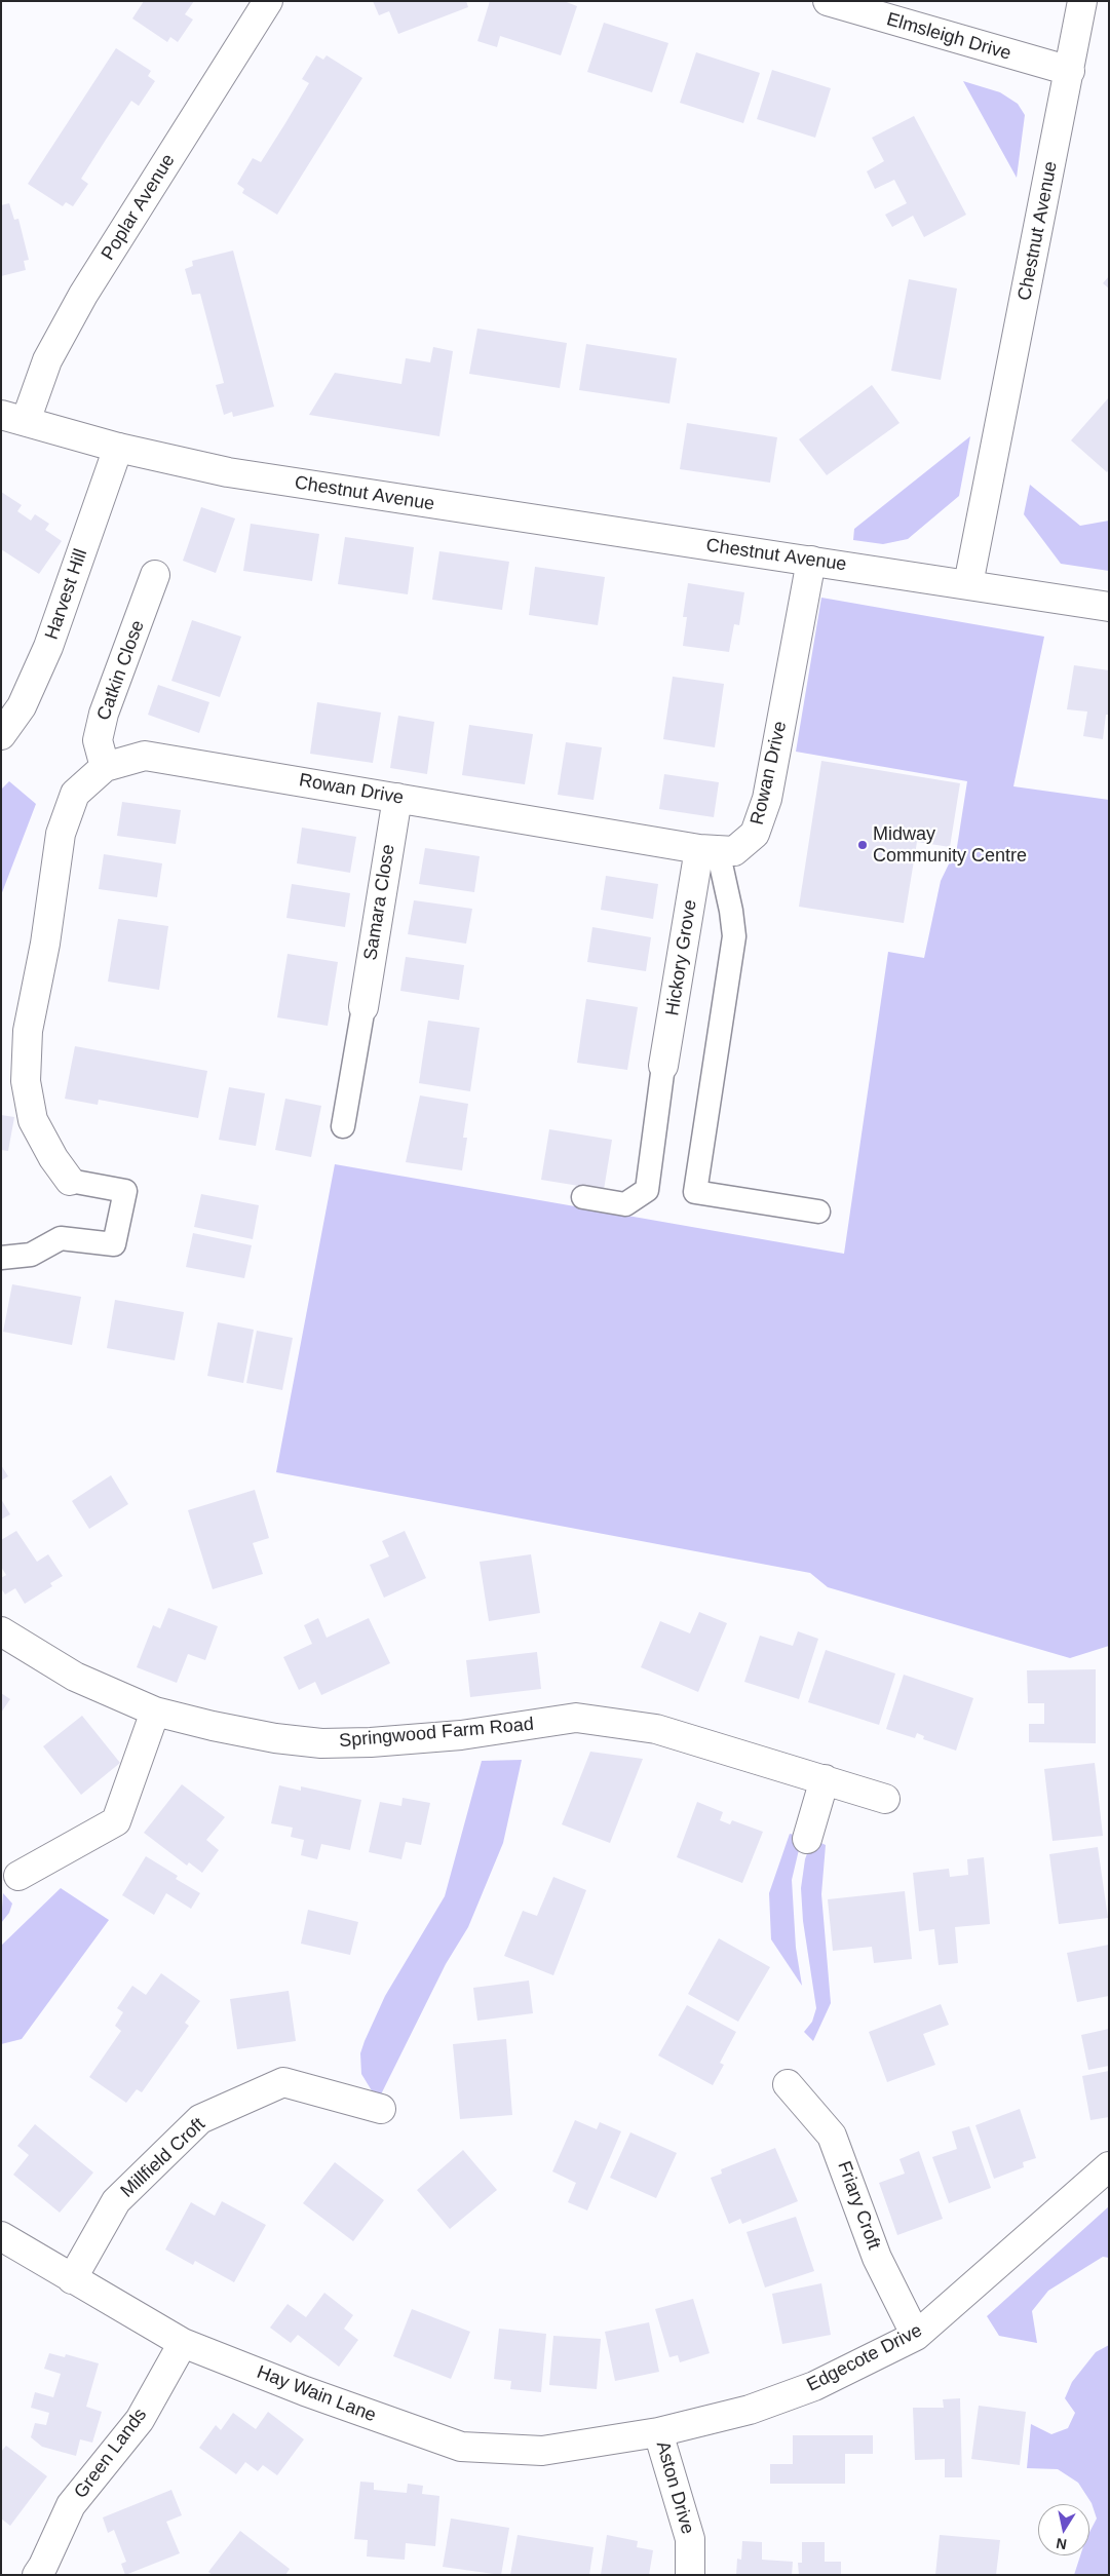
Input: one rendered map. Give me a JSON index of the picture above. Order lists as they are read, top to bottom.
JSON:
{
  "streets": {
    "street": [
      "Elmsleigh Drive",
      "Poplar Avenue",
      "Chestnut Avenue",
      "Harvest Hill",
      "Catkin Close",
      "Rowan Drive",
      "Samara Close",
      "Hickory Grove",
      "Springwood Farm Road",
      "Millfield Croft",
      "Friary Croft",
      "Edgecote Drive",
      "Hay Wain Lane",
      "Green Lands",
      "Aston Drive"
    ]
  },
  "crossings": [
    ["Elmsleigh Drive", "Chestnut Avenue"],
    ["Poplar Avenue", "Chestnut Avenue"],
    ["Chestnut Avenue", "Harvest Hill"],
    ["Chestnut Avenue", "Rowan Drive"],
    ["Catkin Close", "Rowan Drive"],
    ["Rowan Drive", "Samara Close"],
    ["Rowan Drive", "Hickory Grove"],
    ["Millfield Croft", "Hay Wain Lane"],
    ["Friary Croft", "Edgecote Drive"],
    ["Edgecote Drive", "Hay Wain Lane"],
    ["Edgecote Drive", "Aston Drive"],
    ["Hay Wain Lane", "Green Lands"],
    ["Hay Wain Lane", "Aston Drive"]
  ],
  "places": ["Midway Community Centre"],
  "north": "bottom"
}
